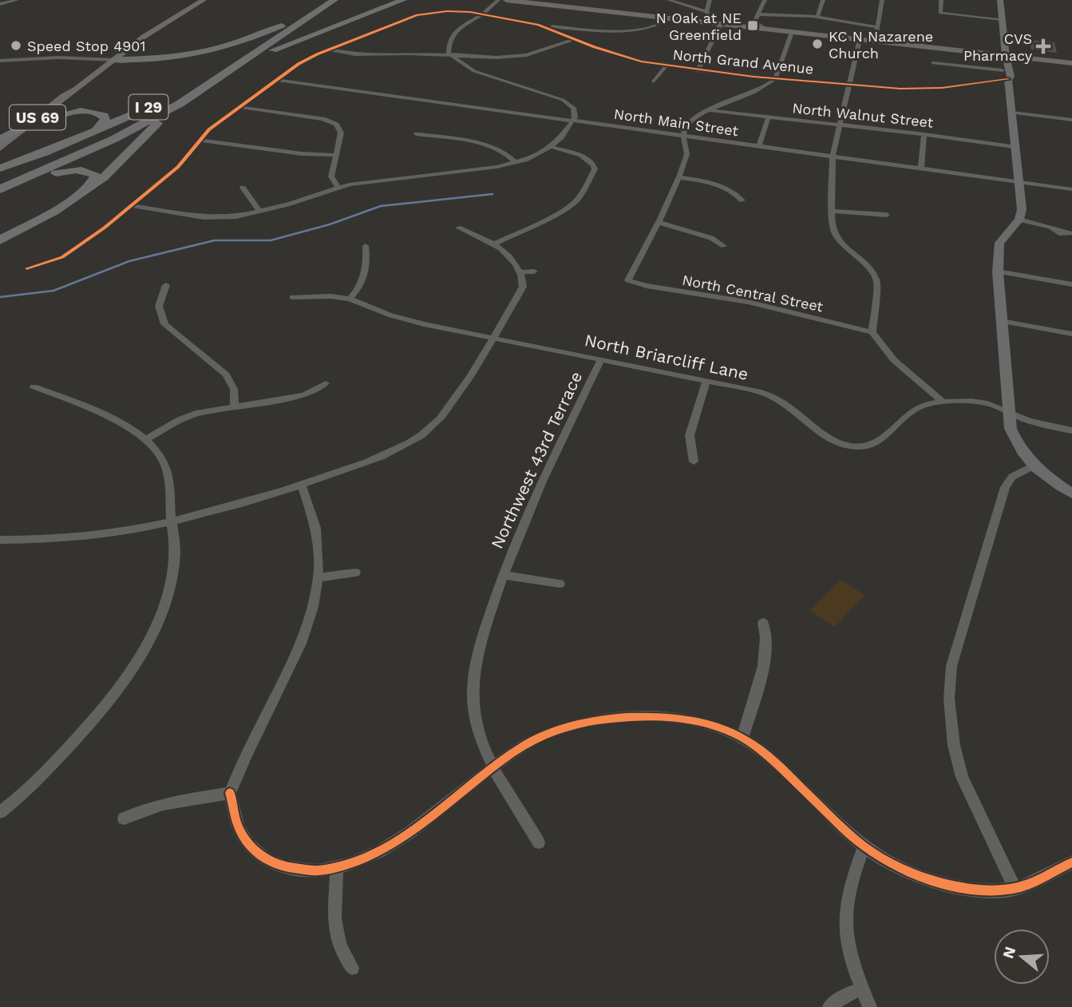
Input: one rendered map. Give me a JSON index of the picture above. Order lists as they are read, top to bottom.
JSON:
{
  "streets": {
    "highway": ["I 29"],
    "main road": ["US 69"],
    "street": [
      "North Grand Avenue",
      "North Walnut Street",
      "North Main Street",
      "North Central Street",
      "North Briarcliff Lane",
      "Northwest 43rd Terrace"
    ]
  },
  "crossings": [
    ["North Grand Avenue", "North Main Street"],
    ["North Briarcliff Lane", "Northwest 43rd Terrace"]
  ],
  "places": {
    "transit": ["N Oak at NE Greenfield"],
    "other": ["KC N Nazarene Church", "Speed Stop 4901"],
    "health": ["CVS Pharmacy"]
  },
  "north": "left"
}
